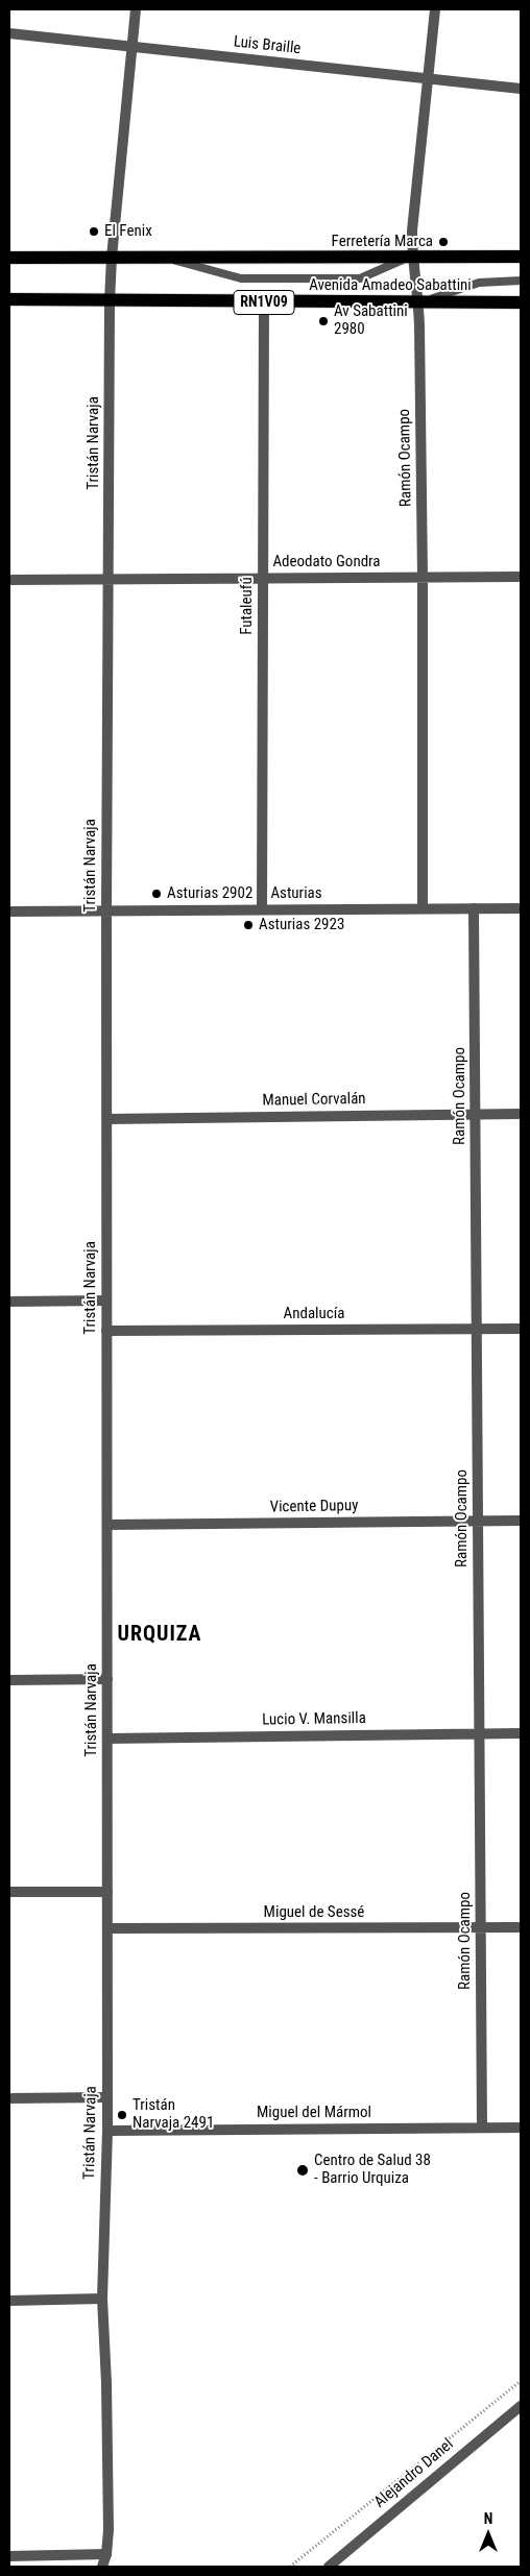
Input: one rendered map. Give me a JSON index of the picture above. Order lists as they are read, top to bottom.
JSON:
{
  "streets": {
    "main road": ["Avenida Amadeo Sabattini", "RN1V09"],
    "street": [
      "Luis Braille",
      "Tristán Narvaja",
      "Ramón Ocampo",
      "Adeodato Gondra",
      "Futaleufú",
      "Asturias",
      "Manuel Corvalán",
      "Andalucía",
      "Vicente Dupuy",
      "Lucio V. Mansilla",
      "Miguel de Sessé",
      "Miguel del Mármol",
      "Alejandro Danel"
    ]
  },
  "crossings": [
    ["Luis Braille", "Tristán Narvaja"],
    ["Luis Braille", "Ramón Ocampo"],
    ["Avenida Amadeo Sabattini", "Tristán Narvaja"],
    ["Avenida Amadeo Sabattini", "Ramón Ocampo"],
    ["Avenida Amadeo Sabattini", "Futaleufú"],
    ["Tristán Narvaja", "Adeodato Gondra"],
    ["Tristán Narvaja", "Asturias"],
    ["Tristán Narvaja", "Manuel Corvalán"],
    ["Tristán Narvaja", "Andalucía"],
    ["Tristán Narvaja", "Vicente Dupuy"],
    ["Tristán Narvaja", "Lucio V. Mansilla"],
    ["Tristán Narvaja", "Miguel de Sessé"],
    ["Tristán Narvaja", "Miguel del Mármol"],
    ["Ramón Ocampo", "Adeodato Gondra"],
    ["Ramón Ocampo", "Asturias"],
    ["Ramón Ocampo", "Manuel Corvalán"],
    ["Ramón Ocampo", "Andalucía"],
    ["Ramón Ocampo", "Vicente Dupuy"],
    ["Ramón Ocampo", "Lucio V. Mansilla"],
    ["Ramón Ocampo", "Miguel de Sessé"],
    ["Ramón Ocampo", "Miguel del Mármol"],
    ["Adeodato Gondra", "Futaleufú"],
    ["Futaleufú", "Asturias"]
  ],
  "districts": ["URQUIZA"],
  "places": [
    "El Fenix",
    "Ferretería Marca",
    "Av Sabattini 2980",
    "Asturias 2902",
    "Asturias 2923",
    "Tristán Narvaja 2491",
    "Centro de Salud 38 - Barrio Urquiza"
  ],
  "north": "top"
}
